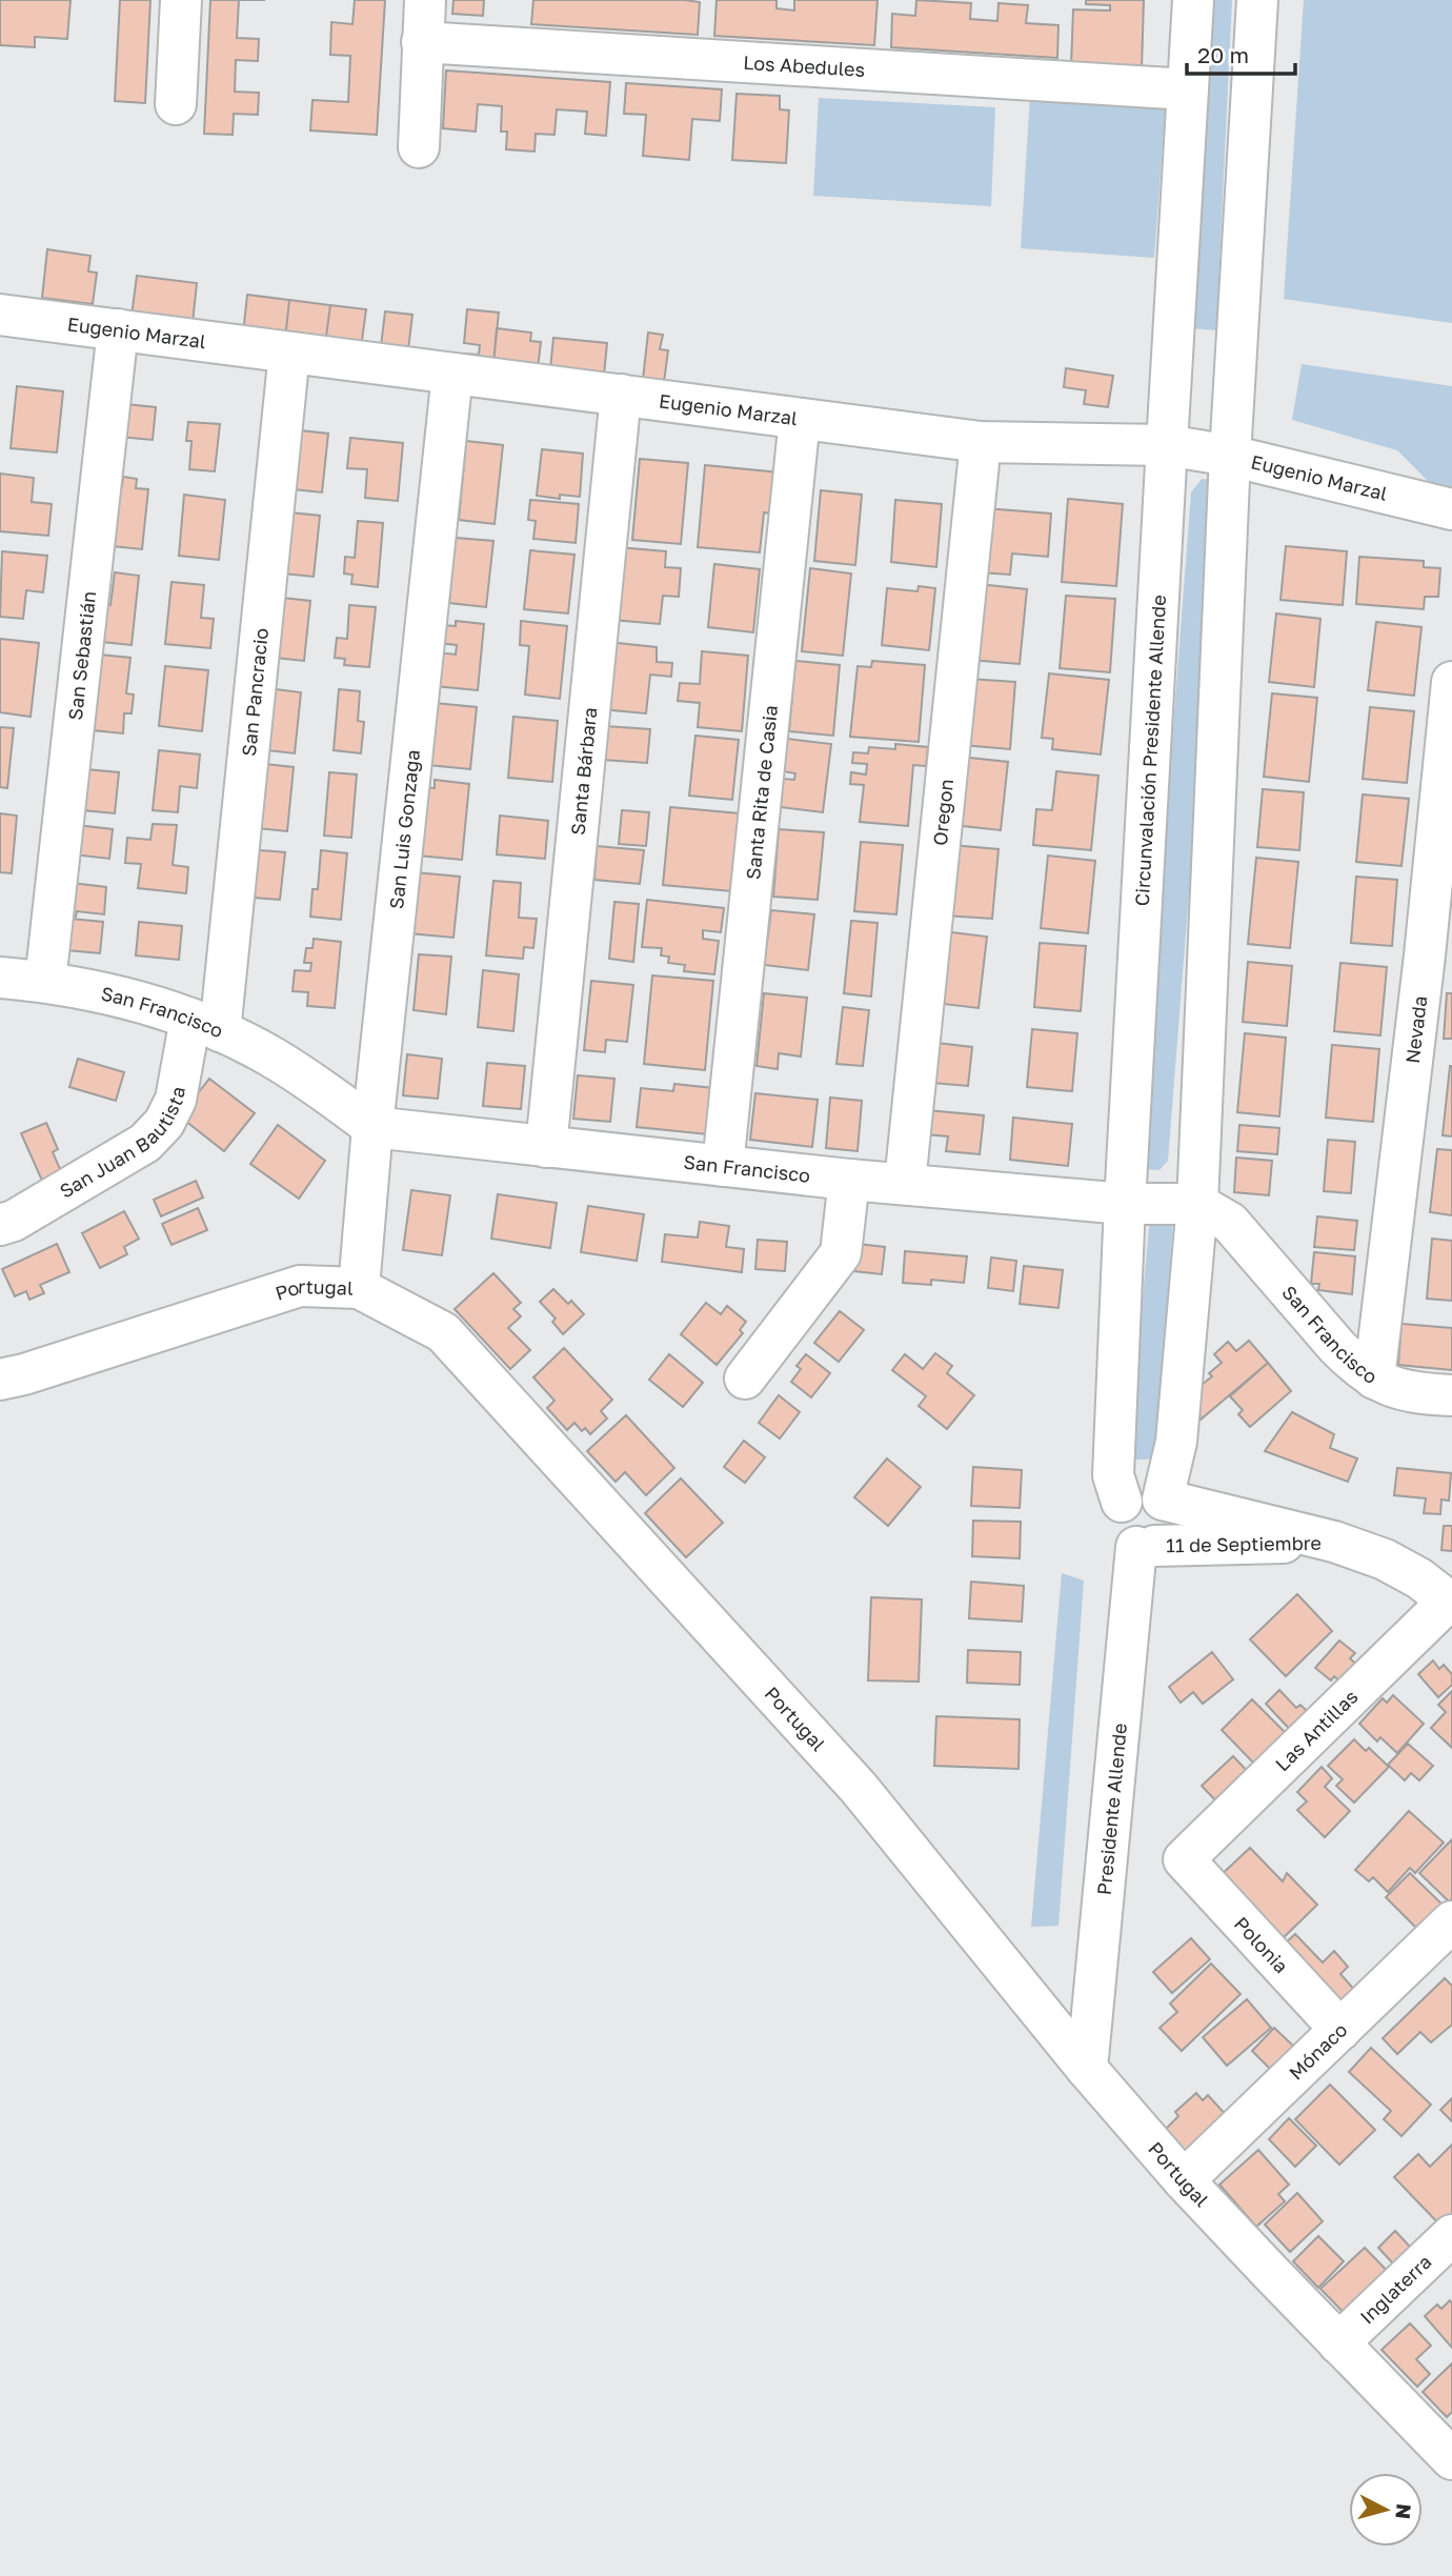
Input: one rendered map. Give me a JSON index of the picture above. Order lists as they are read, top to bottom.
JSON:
{
  "streets": {
    "street": [
      "Los Abedules",
      "Eugenio Marzal",
      "San Sebastián",
      "San Pancracio",
      "Circunvalación Presidente Allende",
      "Santa Bárbara",
      "Santa Rita de Casia",
      "Oregon",
      "San Luis Gonzaga",
      "San Francisco",
      "Nevada",
      "San Juan Bautista",
      "Portugal",
      "11 de Septiembre",
      "Las Antillas",
      "Presidente Allende",
      "Polonia",
      "Mónaco",
      "Inglaterra"
    ]
  },
  "crossings": [
    ["Los Abedules", "Circunvalación Presidente Allende"],
    ["Eugenio Marzal", "San Sebastián"],
    ["Eugenio Marzal", "San Pancracio"],
    ["Eugenio Marzal", "Circunvalación Presidente Allende"],
    ["Eugenio Marzal", "Santa Bárbara"],
    ["Eugenio Marzal", "Santa Rita de Casia"],
    ["Eugenio Marzal", "Oregon"],
    ["Eugenio Marzal", "San Luis Gonzaga"],
    ["San Sebastián", "San Francisco"],
    ["San Pancracio", "San Francisco"],
    ["San Pancracio", "San Juan Bautista"],
    ["Circunvalación Presidente Allende", "San Francisco"],
    ["Circunvalación Presidente Allende", "11 de Septiembre"],
    ["Circunvalación Presidente Allende", "Presidente Allende"],
    ["Santa Bárbara", "San Francisco"],
    ["Santa Rita de Casia", "San Francisco"],
    ["Oregon", "San Francisco"],
    ["San Luis Gonzaga", "San Francisco"],
    ["San Luis Gonzaga", "Portugal"],
    ["San Francisco", "Nevada"],
    ["San Francisco", "San Juan Bautista"],
    ["Portugal", "Presidente Allende"],
    ["Portugal", "Mónaco"],
    ["Portugal", "Inglaterra"],
    ["11 de Septiembre", "Las Antillas"],
    ["11 de Septiembre", "Presidente Allende"],
    ["Las Antillas", "Polonia"],
    ["Polonia", "Mónaco"]
  ],
  "scale_bar": "20 m",
  "north": "right"
}
